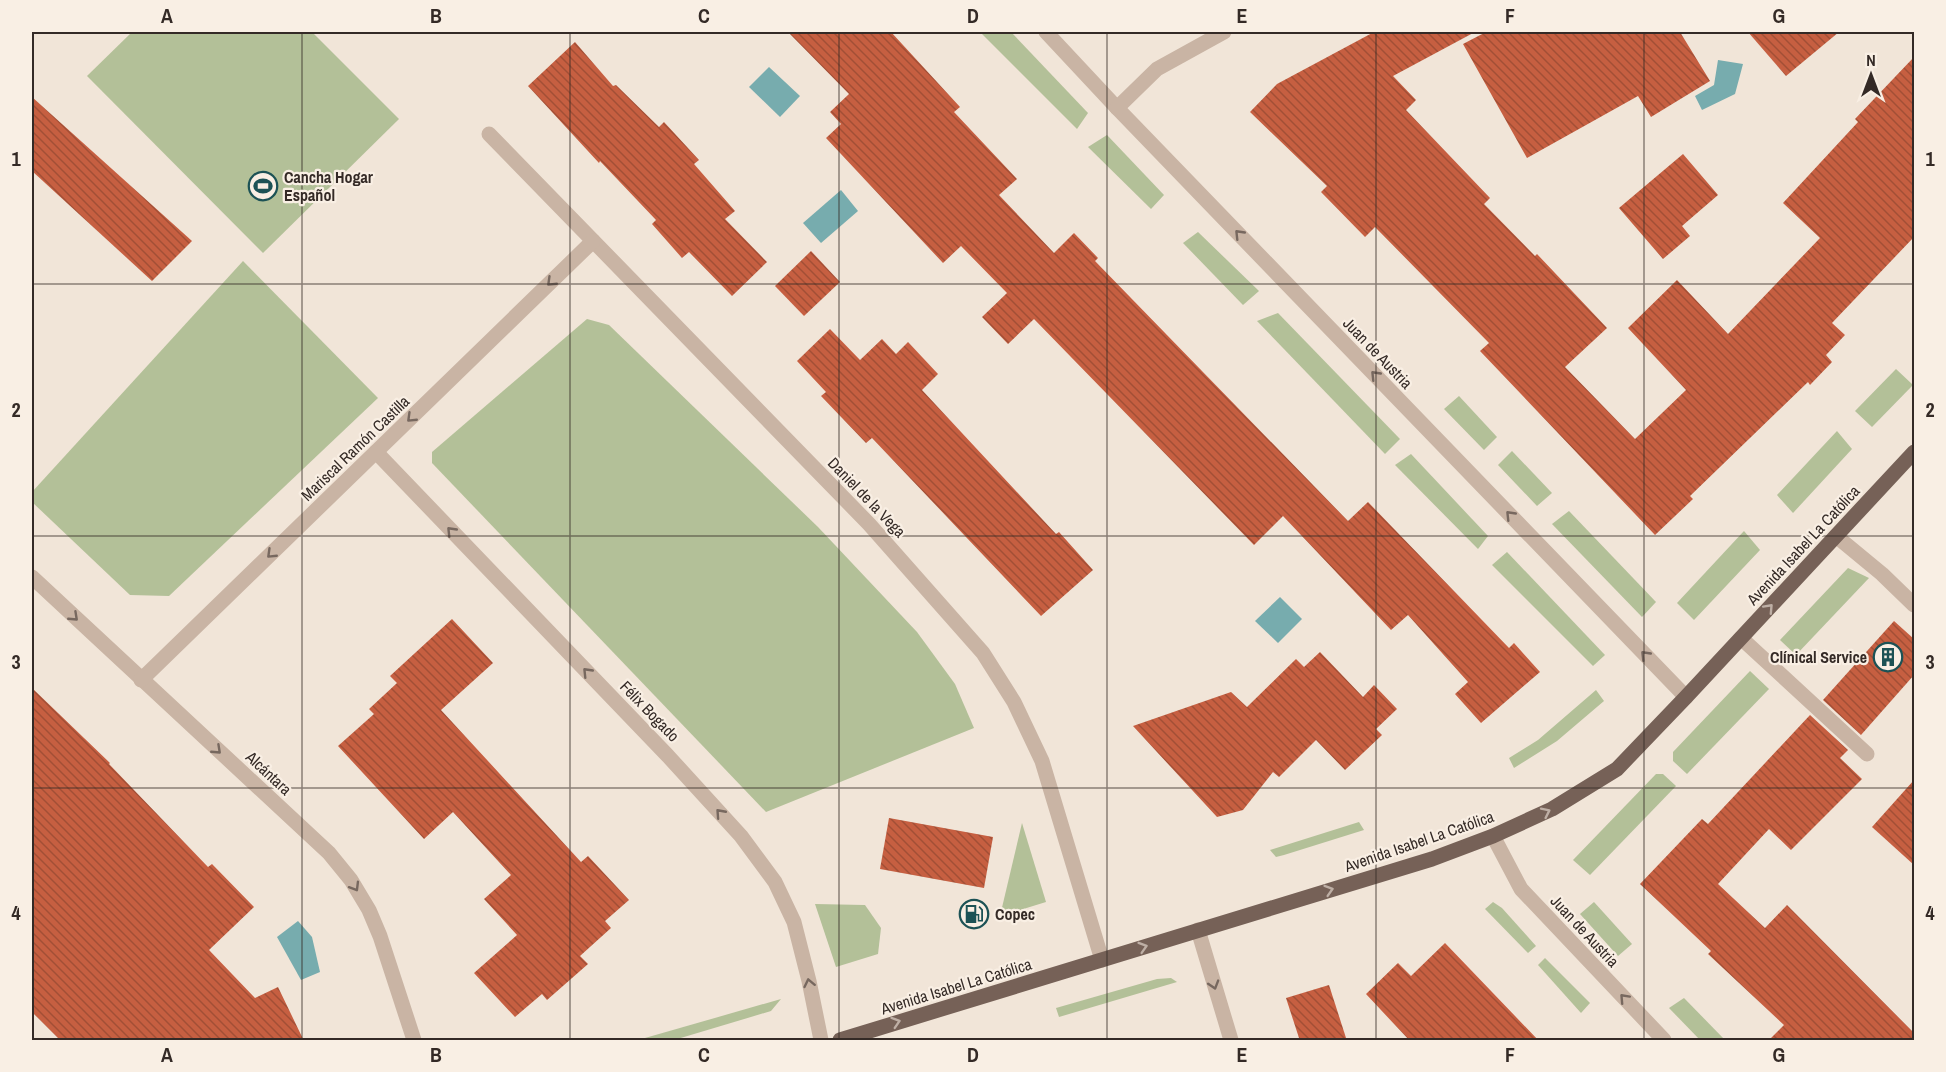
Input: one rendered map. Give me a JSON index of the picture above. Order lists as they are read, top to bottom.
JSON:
{
  "streets": {
    "main road": ["Avenida Isabel La Católica"],
    "street": [
      "Juan de Austria",
      "Mariscal Ramón Castilla",
      "Daniel de la Vega",
      "Félix Bogado",
      "Alcántara"
    ]
  },
  "crossings": [
    ["Juan de Austria", "Avenida Isabel La Católica"],
    ["Mariscal Ramón Castilla", "Daniel de la Vega"],
    ["Mariscal Ramón Castilla", "Félix Bogado"],
    ["Mariscal Ramón Castilla", "Alcántara"],
    ["Daniel de la Vega", "Avenida Isabel La Católica"]
  ],
  "one_way": [
    "Juan de Austria",
    "Mariscal Ramón Castilla",
    "Avenida Isabel La Católica",
    "Félix Bogado",
    "Alcántara"
  ],
  "places": {
    "sports": ["Cancha Hogar Español"],
    "building": ["Clínical Service"],
    "fuel station": ["Copec"]
  },
  "north": "top",
  "grid": {
    "columns": [
      "A",
      "B",
      "C",
      "D",
      "E",
      "F",
      "G"
    ],
    "rows": [
      "1",
      "2",
      "3",
      "4"
    ]
  }
}
